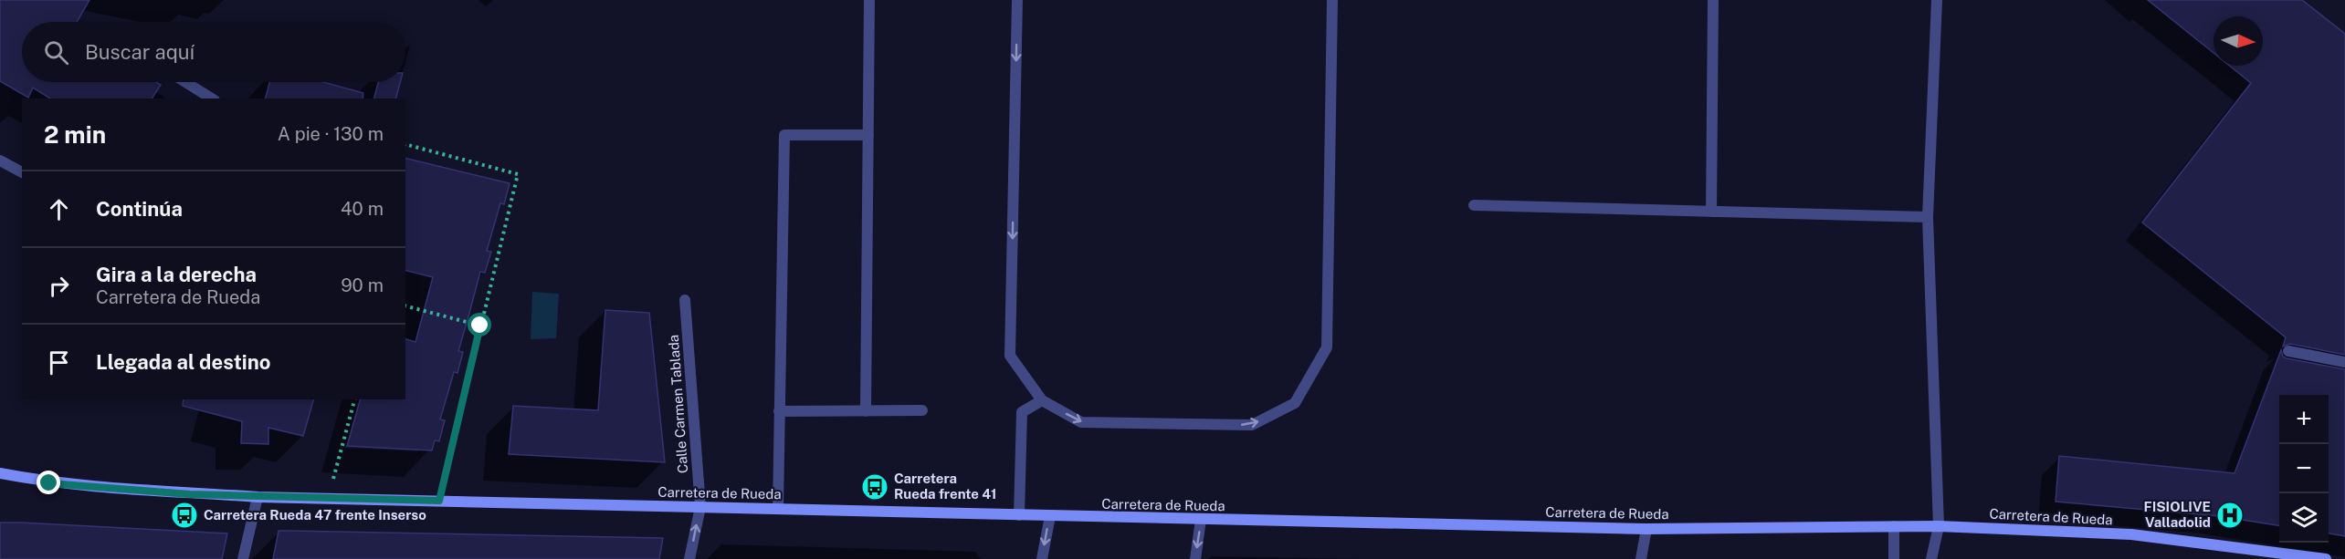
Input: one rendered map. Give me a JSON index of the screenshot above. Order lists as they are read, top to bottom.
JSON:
{
  "streets": {
    "street": ["Calle Carmen Tablada", "Carretera de Rueda"]
  },
  "crossings": [
    ["Calle Carmen Tablada", "Carretera de Rueda"]
  ],
  "places": {
    "bus stop": ["Carretera Rueda frente 41", "Carretera Rueda 47 frente Inserso"],
    "hospital": ["FISIOLIVE Valladolid"]
  },
  "north": "right",
  "page": {
    "search": "Buscar aquí",
    "heading": ["2 min", "A pie · 130 m"],
    "list": [
      ["Continúa", "40 m"],
      ["Gira a la derecha", "Carretera de Rueda", "90 m"],
      "Llegada al destino"
    ],
    "map_buttons": ["+", "−"]
  }
}
